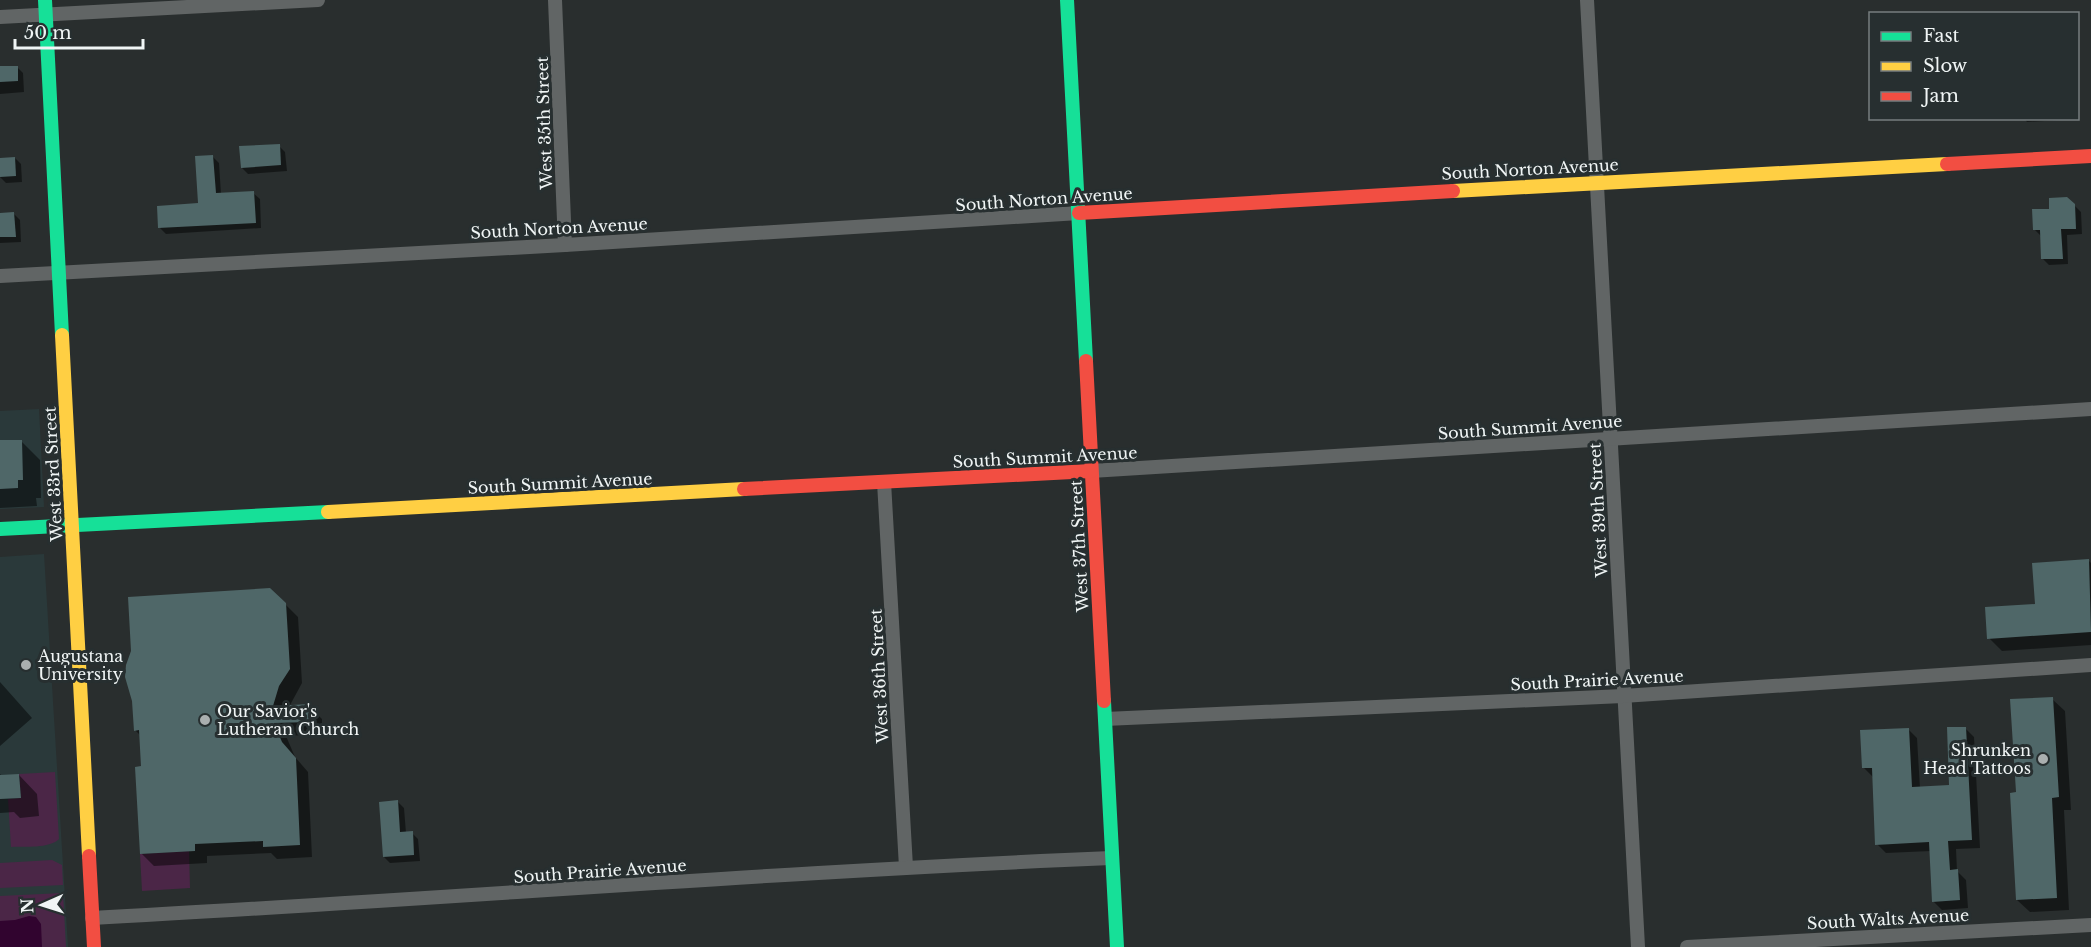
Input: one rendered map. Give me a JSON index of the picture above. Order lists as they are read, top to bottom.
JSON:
{
  "streets": {
    "street": [
      "West 35th Street",
      "South Norton Avenue",
      "South Summit Avenue",
      "West 33rd Street",
      "West 39th Street",
      "West 37th Street",
      "West 36th Street",
      "South Prairie Avenue",
      "South Walts Avenue"
    ]
  },
  "crossings": [
    ["West 35th Street", "South Norton Avenue"],
    ["South Norton Avenue", "West 33rd Street"],
    ["South Norton Avenue", "West 39th Street"],
    ["South Norton Avenue", "West 37th Street"],
    ["South Summit Avenue", "West 33rd Street"],
    ["South Summit Avenue", "West 39th Street"],
    ["South Summit Avenue", "West 37th Street"],
    ["South Summit Avenue", "West 36th Street"],
    ["West 33rd Street", "South Prairie Avenue"],
    ["West 39th Street", "South Prairie Avenue"],
    ["West 37th Street", "South Prairie Avenue"],
    ["West 36th Street", "South Prairie Avenue"]
  ],
  "places": ["Augustana University", "Our Savior's Lutheran Church", "Shrunken Head Tattoos"],
  "legend": ["Fast", "Slow", "Jam"],
  "scale_bar": "50 m",
  "north": "left"
}
